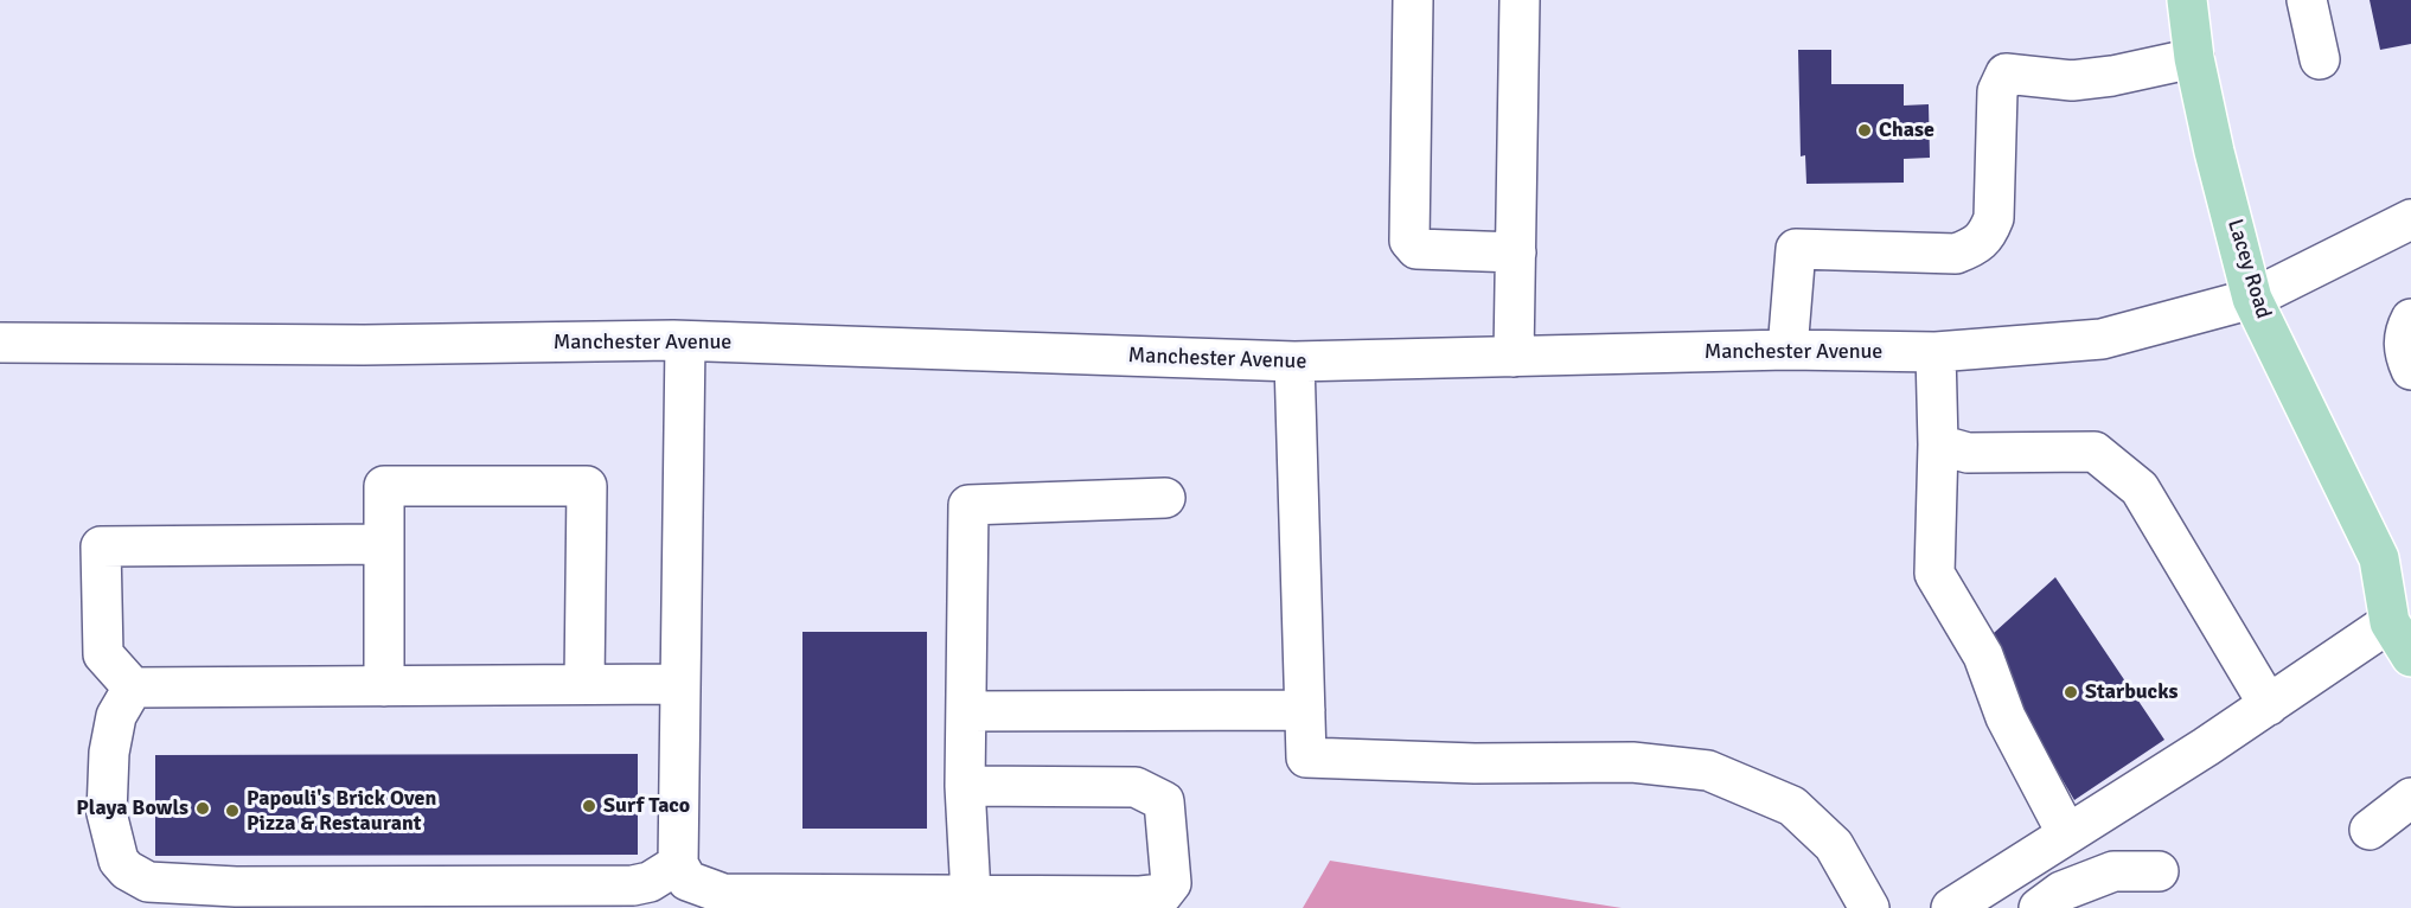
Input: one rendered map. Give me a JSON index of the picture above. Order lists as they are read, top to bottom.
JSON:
{
  "streets": {
    "main road": ["Lacey Road"],
    "street": ["Manchester Avenue"]
  },
  "crossings": [
    ["Lacey Road", "Manchester Avenue"]
  ],
  "places": [
    "Chase",
    "Starbucks",
    "Surf Taco",
    "Playa Bowls",
    "Papouli's Brick Oven Pizza & Restaurant"
  ]
}
